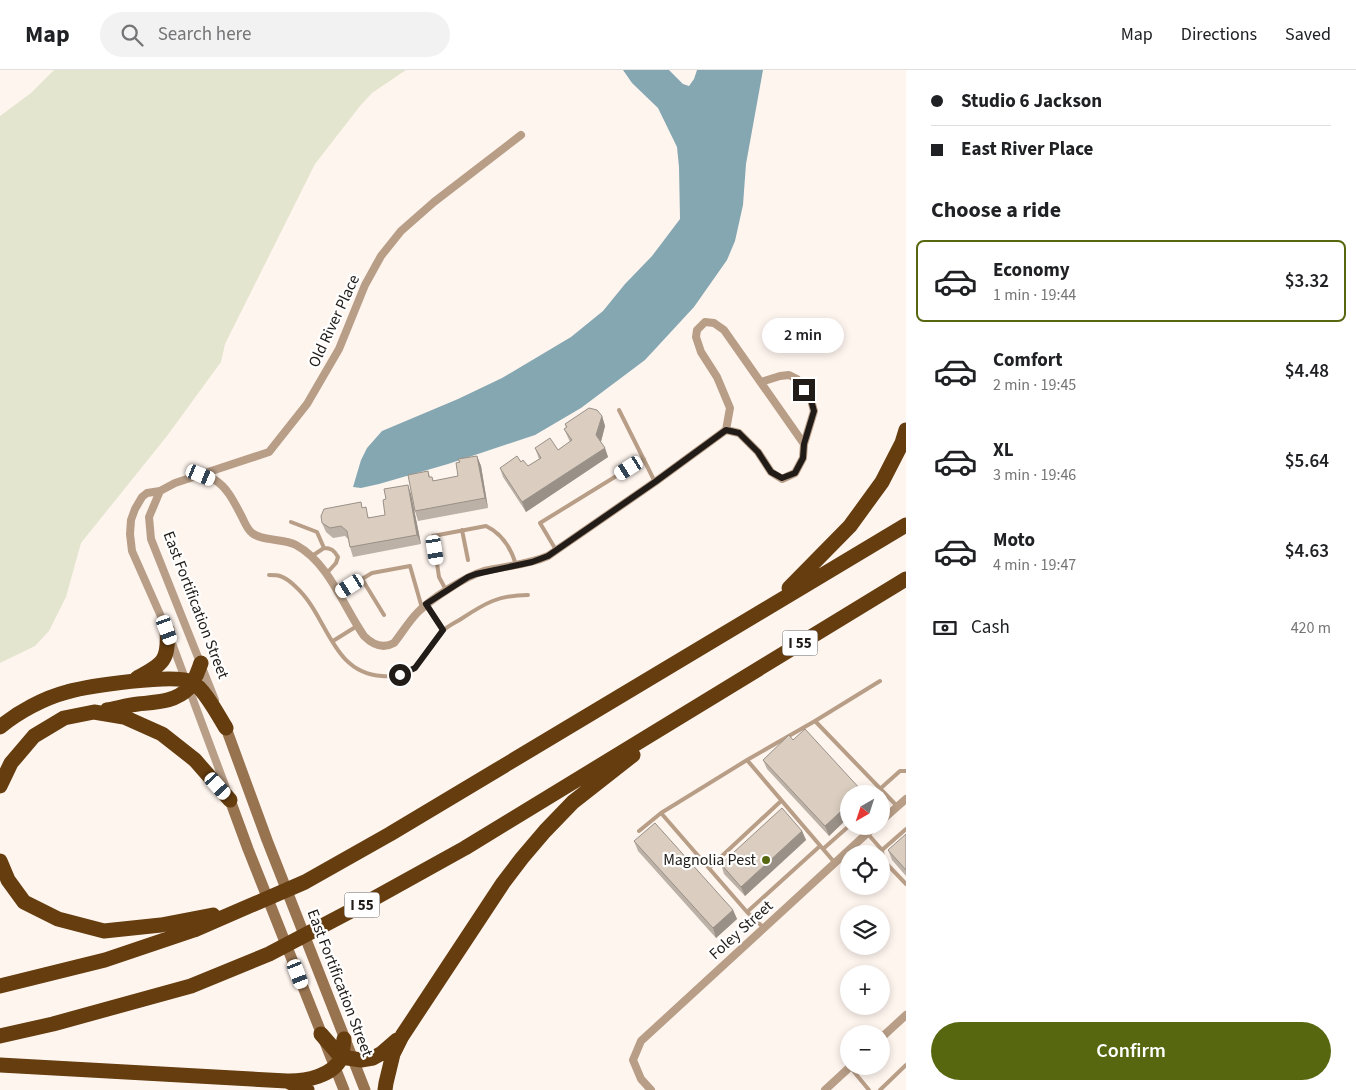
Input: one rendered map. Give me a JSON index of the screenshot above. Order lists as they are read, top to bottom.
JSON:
{
  "streets": {
    "highway": ["I 55"],
    "street": ["Old River Place", "East Fortification Street", "Foley Street"]
  },
  "crossings": [
    ["Old River Place", "East Fortification Street"]
  ],
  "places": ["Magnolia Pest"],
  "north": "bottom left",
  "page": {
    "header": "Map",
    "search": "Search here",
    "nav": ["Map", "Directions", "Saved"],
    "banner": ["Studio 6 Jackson", "East River Place"],
    "heading": "Choose a ride",
    "list": [
      {
        "name": "Economy",
        "note": "1 min · 19:44",
        "value": "$3.32"
      },
      {
        "name": "Comfort",
        "note": "2 min · 19:45",
        "value": "$4.48"
      },
      {
        "name": "XL",
        "note": "3 min · 19:46",
        "value": "$5.64"
      },
      {
        "name": "Moto",
        "note": "4 min · 19:47",
        "value": "$4.63"
      }
    ],
    "bubble": "2 min",
    "pay": ["Cash", "420 m"],
    "map_buttons": ["+", "−"],
    "buttons": "Confirm"
  }
}
